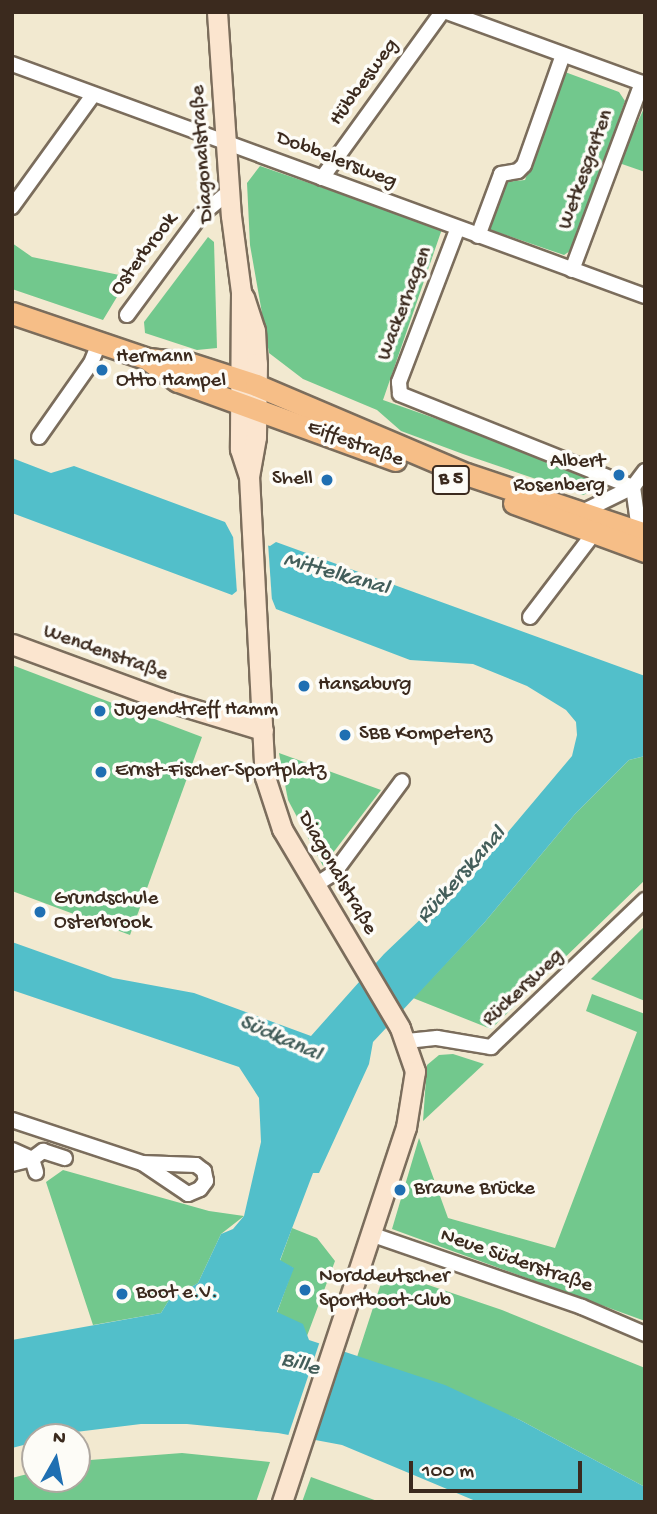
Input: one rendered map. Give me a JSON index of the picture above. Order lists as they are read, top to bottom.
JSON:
{
  "streets": {
    "main road": ["Eiffestraße", "B 5"],
    "street": [
      "Hübbesweg",
      "Diagonalstraße",
      "Dobbelersweg",
      "Wetkesgarten",
      "Osterbrook",
      "Wackerhagen",
      "Wendenstraße",
      "Rückersweg",
      "Neue Süderstraße"
    ]
  },
  "crossings": [
    ["Hübbesweg", "Dobbelersweg"],
    ["Diagonalstraße", "Dobbelersweg"],
    ["Diagonalstraße", "Osterbrook"],
    ["Diagonalstraße", "Eiffestraße"],
    ["Diagonalstraße", "Wendenstraße"],
    ["Diagonalstraße", "Rückersweg"],
    ["Diagonalstraße", "Neue Süderstraße"],
    ["Dobbelersweg", "Wetkesgarten"],
    ["Dobbelersweg", "Wackerhagen"]
  ],
  "water": [
    "Mittelkanal",
    "Rückerskanal",
    "Südkanal",
    "Bille"
  ],
  "places": [
    "Hermann Otto Hampel",
    "Albert Rosenberg",
    "Shell",
    "Hansaburg",
    "Jugendtreff Hamm",
    "SBB Kompetenz",
    "Ernst-Fischer-Sportplatz",
    "Grundschule Osterbrook",
    "Braune Brücke",
    "Norddeutscher Sportboot-Club",
    "Boot e.V."
  ],
  "scale_bar": "100 m",
  "north": "top"
}
